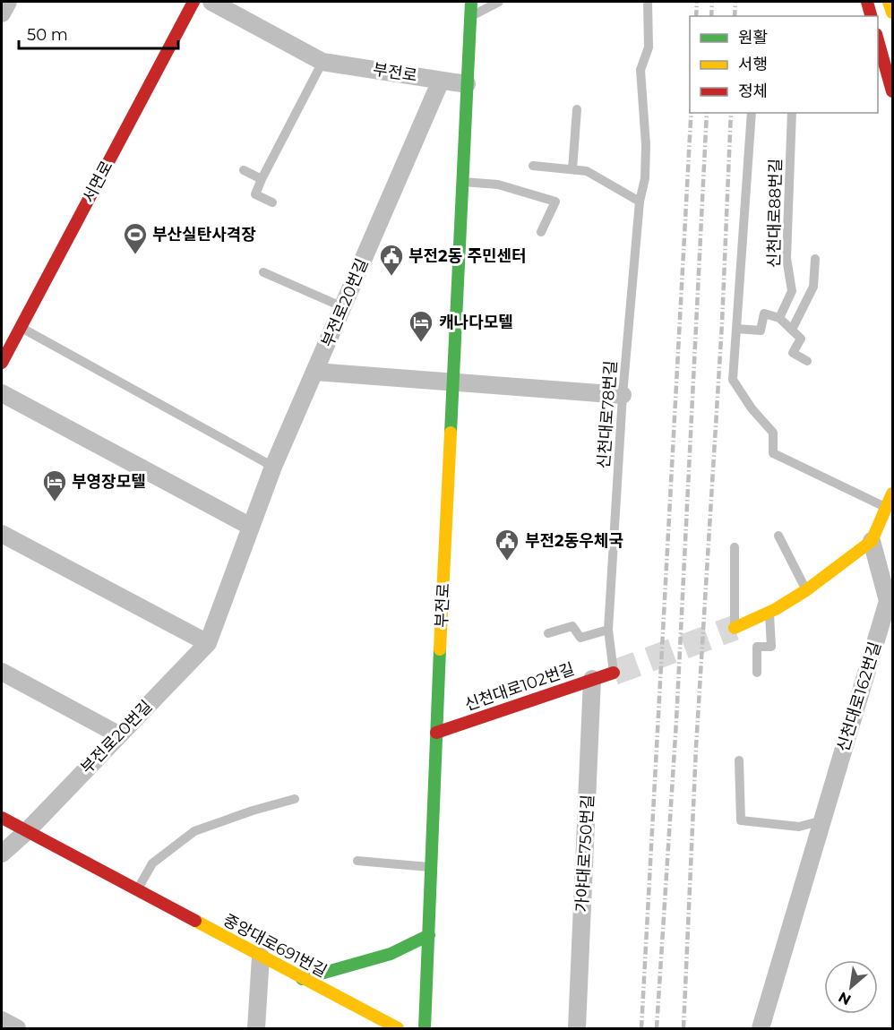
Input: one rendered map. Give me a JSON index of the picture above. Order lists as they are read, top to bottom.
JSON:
{
  "streets": {
    "main road": [
      "부전로",
      "서면로",
      "신천대로102번길",
      "중앙대로691번길"
    ],
    "street": ["부전로20번길", "신천대로162번길", "가야대로750번길"],
    "lane": ["신천대로88번길", "신천대로78번길"]
  },
  "crossings": [
    ["부전로", "부전로20번길"],
    ["부전로", "신천대로102번길"],
    ["부전로20번길", "중앙대로691번길"],
    ["신천대로78번길", "신천대로102번길"],
    ["신천대로102번길", "가야대로750번길"]
  ],
  "places": {
    "sports": ["부산실탄사격장"],
    "public building": ["부전2동 주민센터", "부전2동우체국"],
    "hotel": ["캐나다모텔", "부영장모텔"]
  },
  "legend": ["원활", "서행", "정체"],
  "scale_bar": "50 m",
  "north": "bottom left"
}
